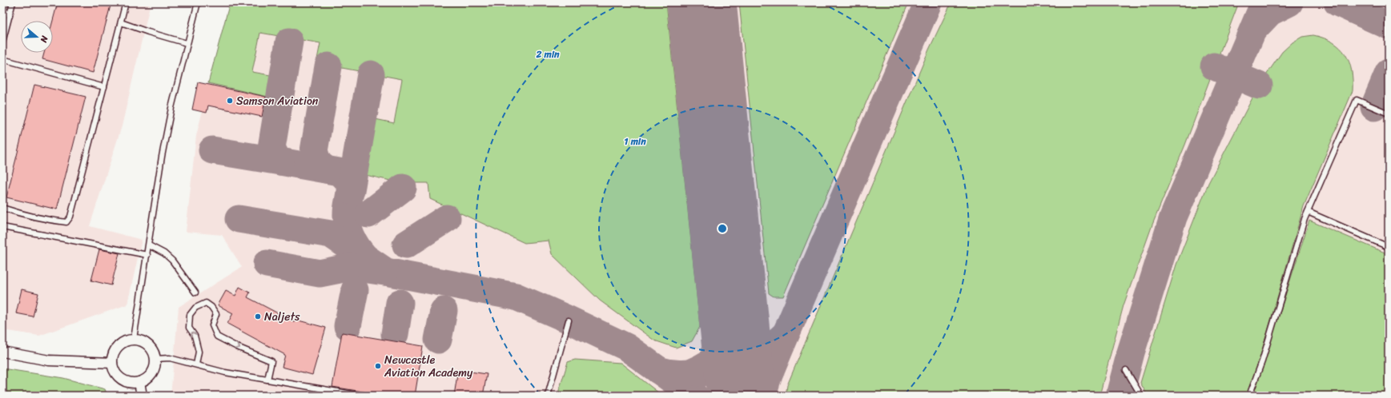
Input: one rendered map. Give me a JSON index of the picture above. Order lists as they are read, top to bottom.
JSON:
{
  "places": ["Samson Aviation", "Naljets", "Newcastle Aviation Academy"],
  "north": "right",
  "rings": ["2 min", "1 min"]
}
